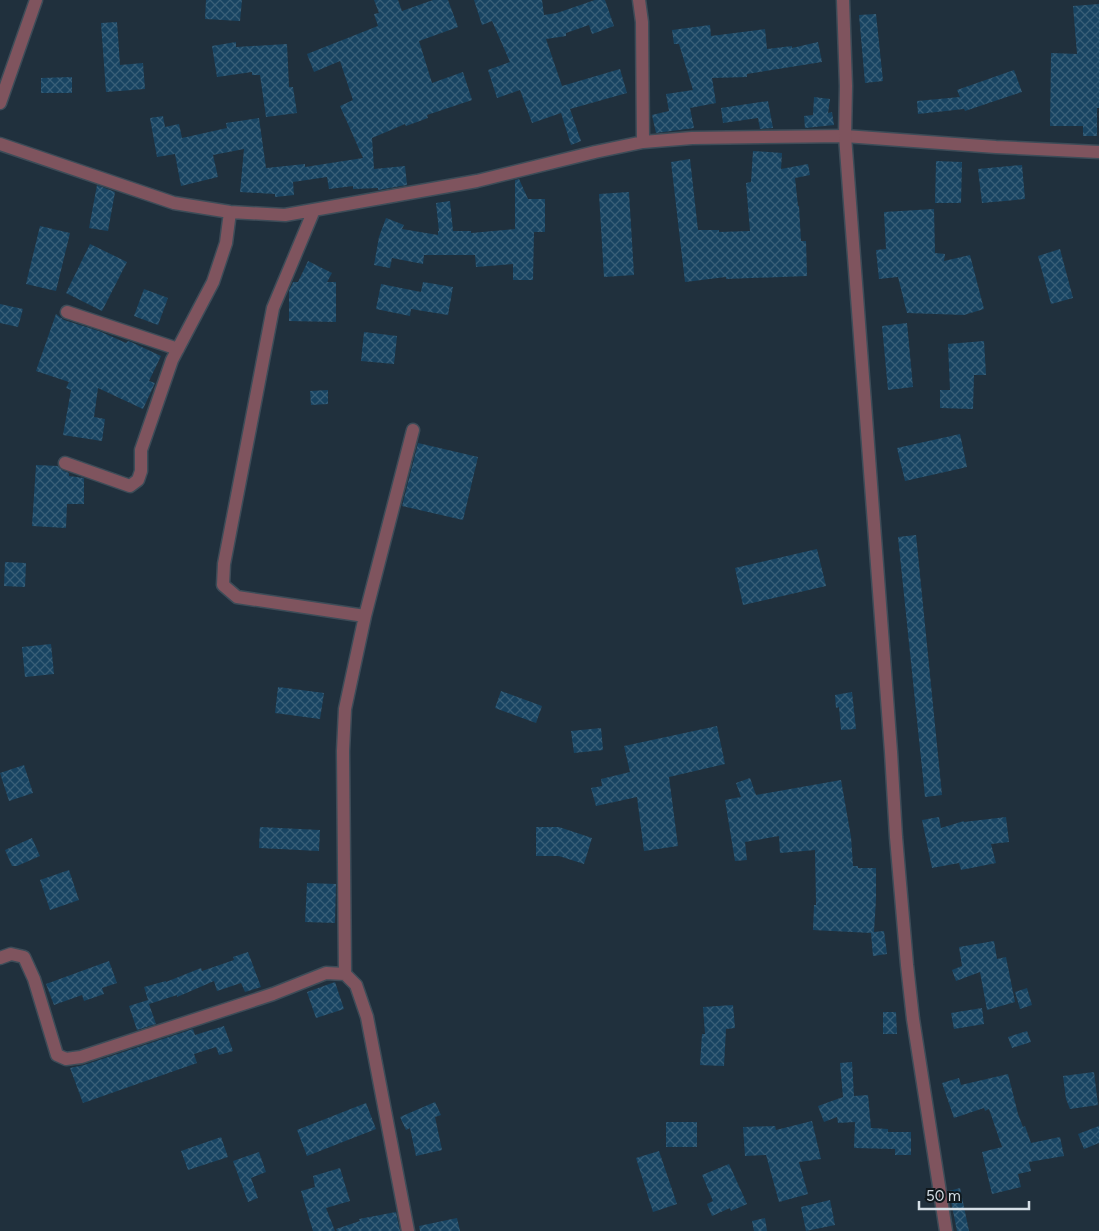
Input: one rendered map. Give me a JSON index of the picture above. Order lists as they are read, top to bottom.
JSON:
{
  "scale_bar": "50 m"
}
